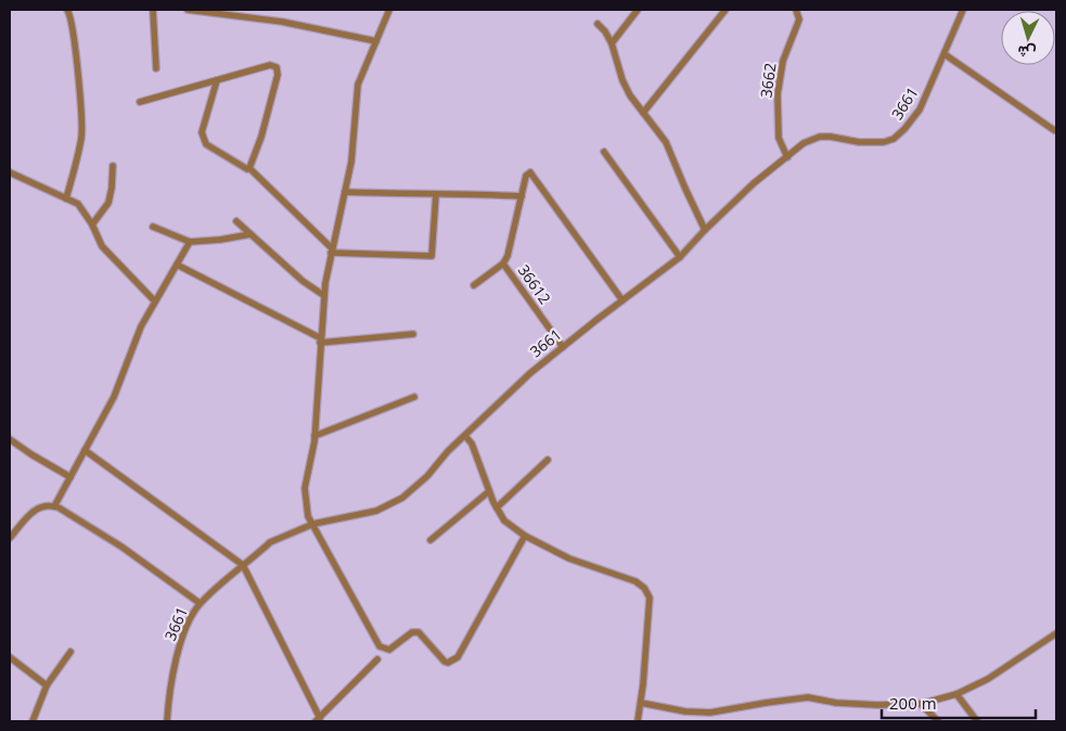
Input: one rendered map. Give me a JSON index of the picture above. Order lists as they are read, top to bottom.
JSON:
{
  "streets": {
    "street": ["3662", "3661", "36612"]
  },
  "crossings": [
    ["3662", "3661"],
    ["3661", "36612"]
  ],
  "scale_bar": "200 m",
  "north": "bottom"
}
